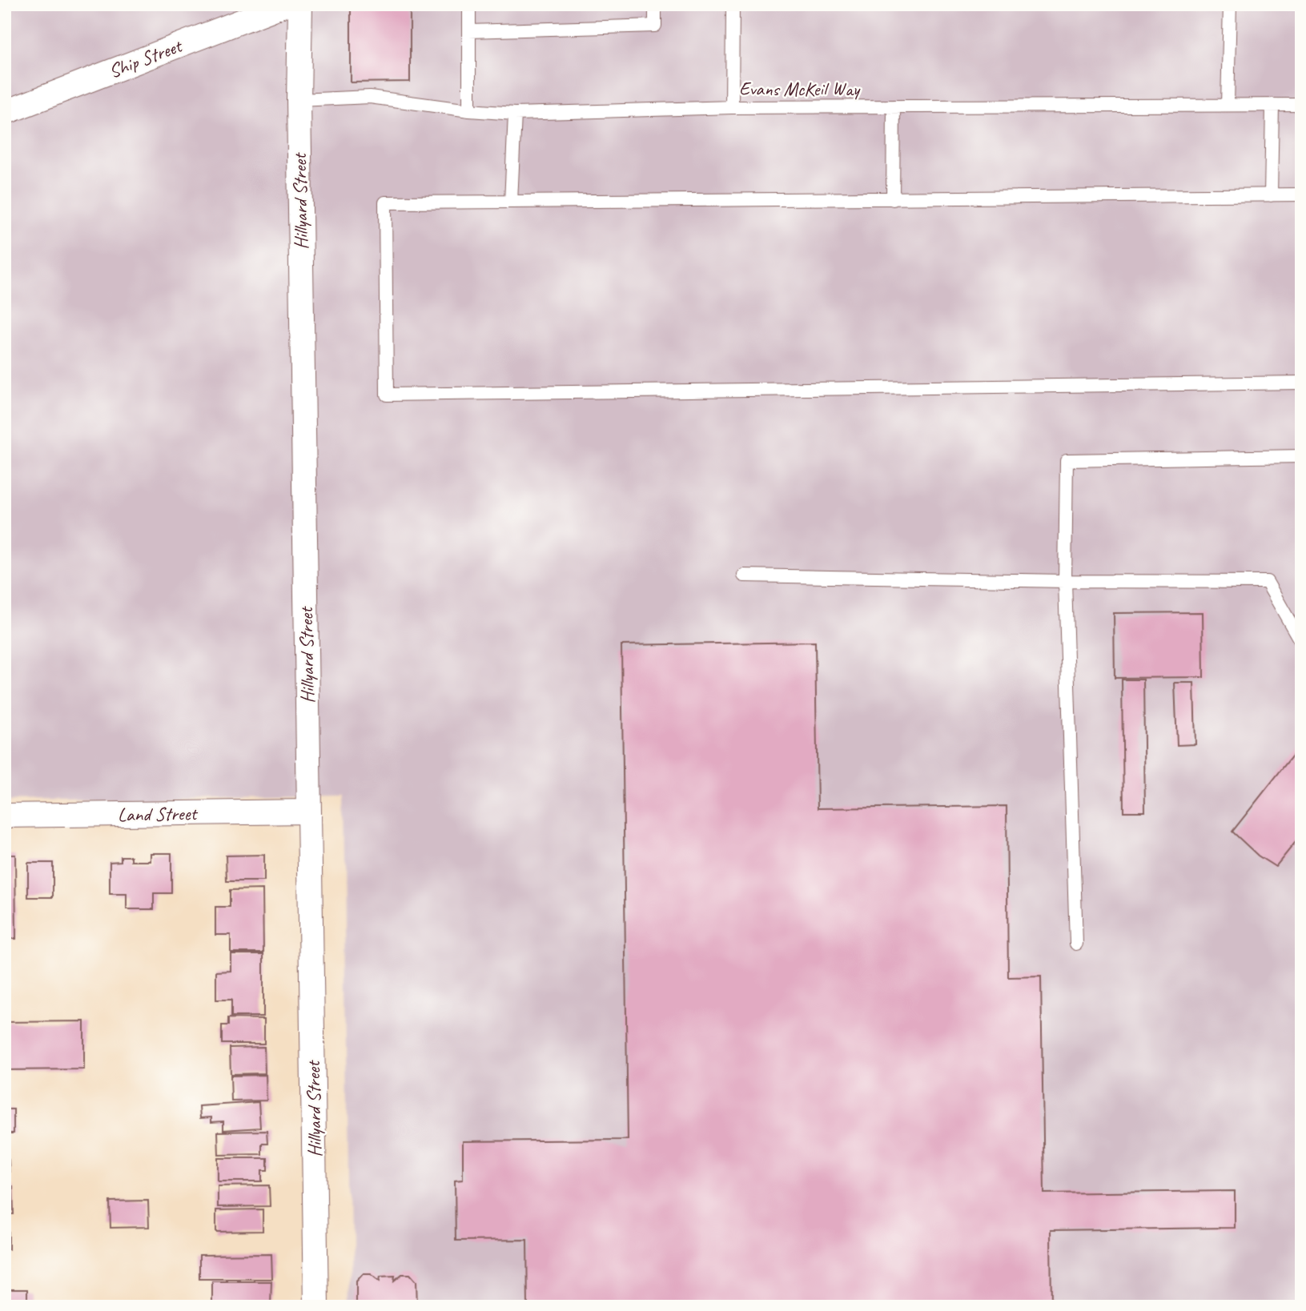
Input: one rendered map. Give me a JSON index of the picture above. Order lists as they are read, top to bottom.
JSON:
{
  "streets": {
    "street": ["Ship Street", "Hillyard Street", "Land Street"],
    "lane": ["Evans McKeil Way"]
  },
  "crossings": [
    ["Evans McKeil Way", "Hillyard Street"],
    ["Hillyard Street", "Land Street"]
  ]
}
